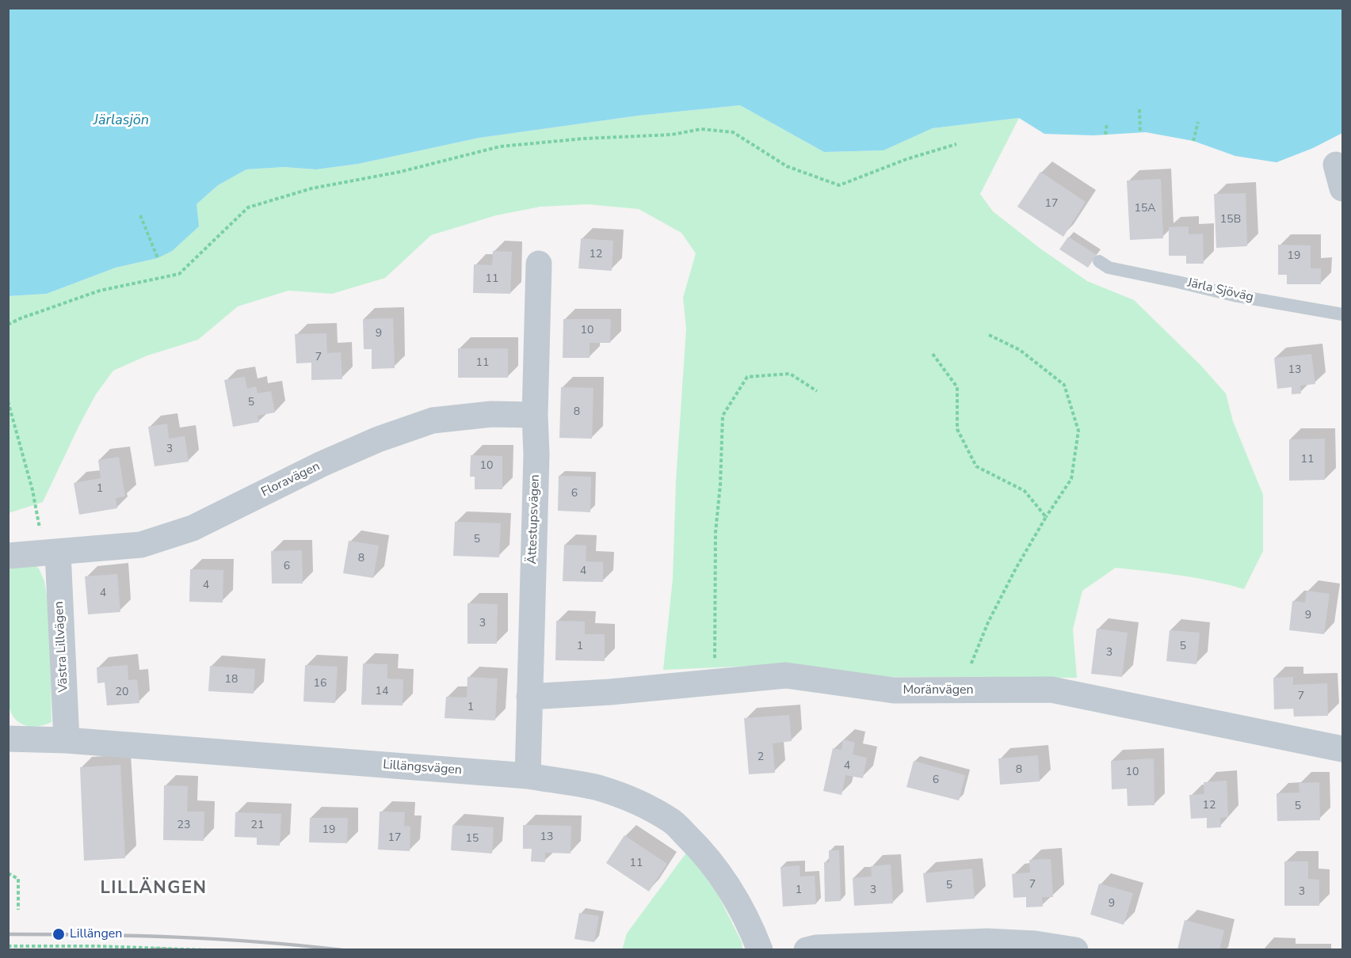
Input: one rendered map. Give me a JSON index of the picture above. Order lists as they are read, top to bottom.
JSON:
{
  "streets": {
    "street": [
      "Floravägen",
      "Ättestupsvägen",
      "Västra Lillvägen",
      "Moränvägen",
      "Lillängsvägen"
    ],
    "lane": ["Järla Sjöväg"]
  },
  "crossings": [
    ["Floravägen", "Ättestupsvägen"],
    ["Floravägen", "Västra Lillvägen"],
    ["Ättestupsvägen", "Moränvägen"],
    ["Ättestupsvägen", "Lillängsvägen"],
    ["Västra Lillvägen", "Lillängsvägen"]
  ],
  "districts": ["LILLÄNGEN"],
  "water": ["Järlasjön"],
  "places": ["Lillängen"],
  "house_numbers": [
    "17",
    "15A",
    "15B",
    "12",
    "19",
    "11",
    "10",
    "9",
    "7",
    "11",
    "13",
    "5",
    "8",
    "3",
    "11",
    "10",
    "1",
    "6",
    "5",
    "8",
    "6",
    "4",
    "4",
    "4",
    "9",
    "3",
    "1",
    "5",
    "3",
    "18",
    "16",
    "14",
    "20",
    "7",
    "1",
    "2",
    "4",
    "8",
    "10",
    "6",
    "12",
    "5",
    "23",
    "21",
    "19",
    "13",
    "17",
    "15",
    "11",
    "7",
    "5",
    "1",
    "3",
    "3",
    "9"
  ]
}
